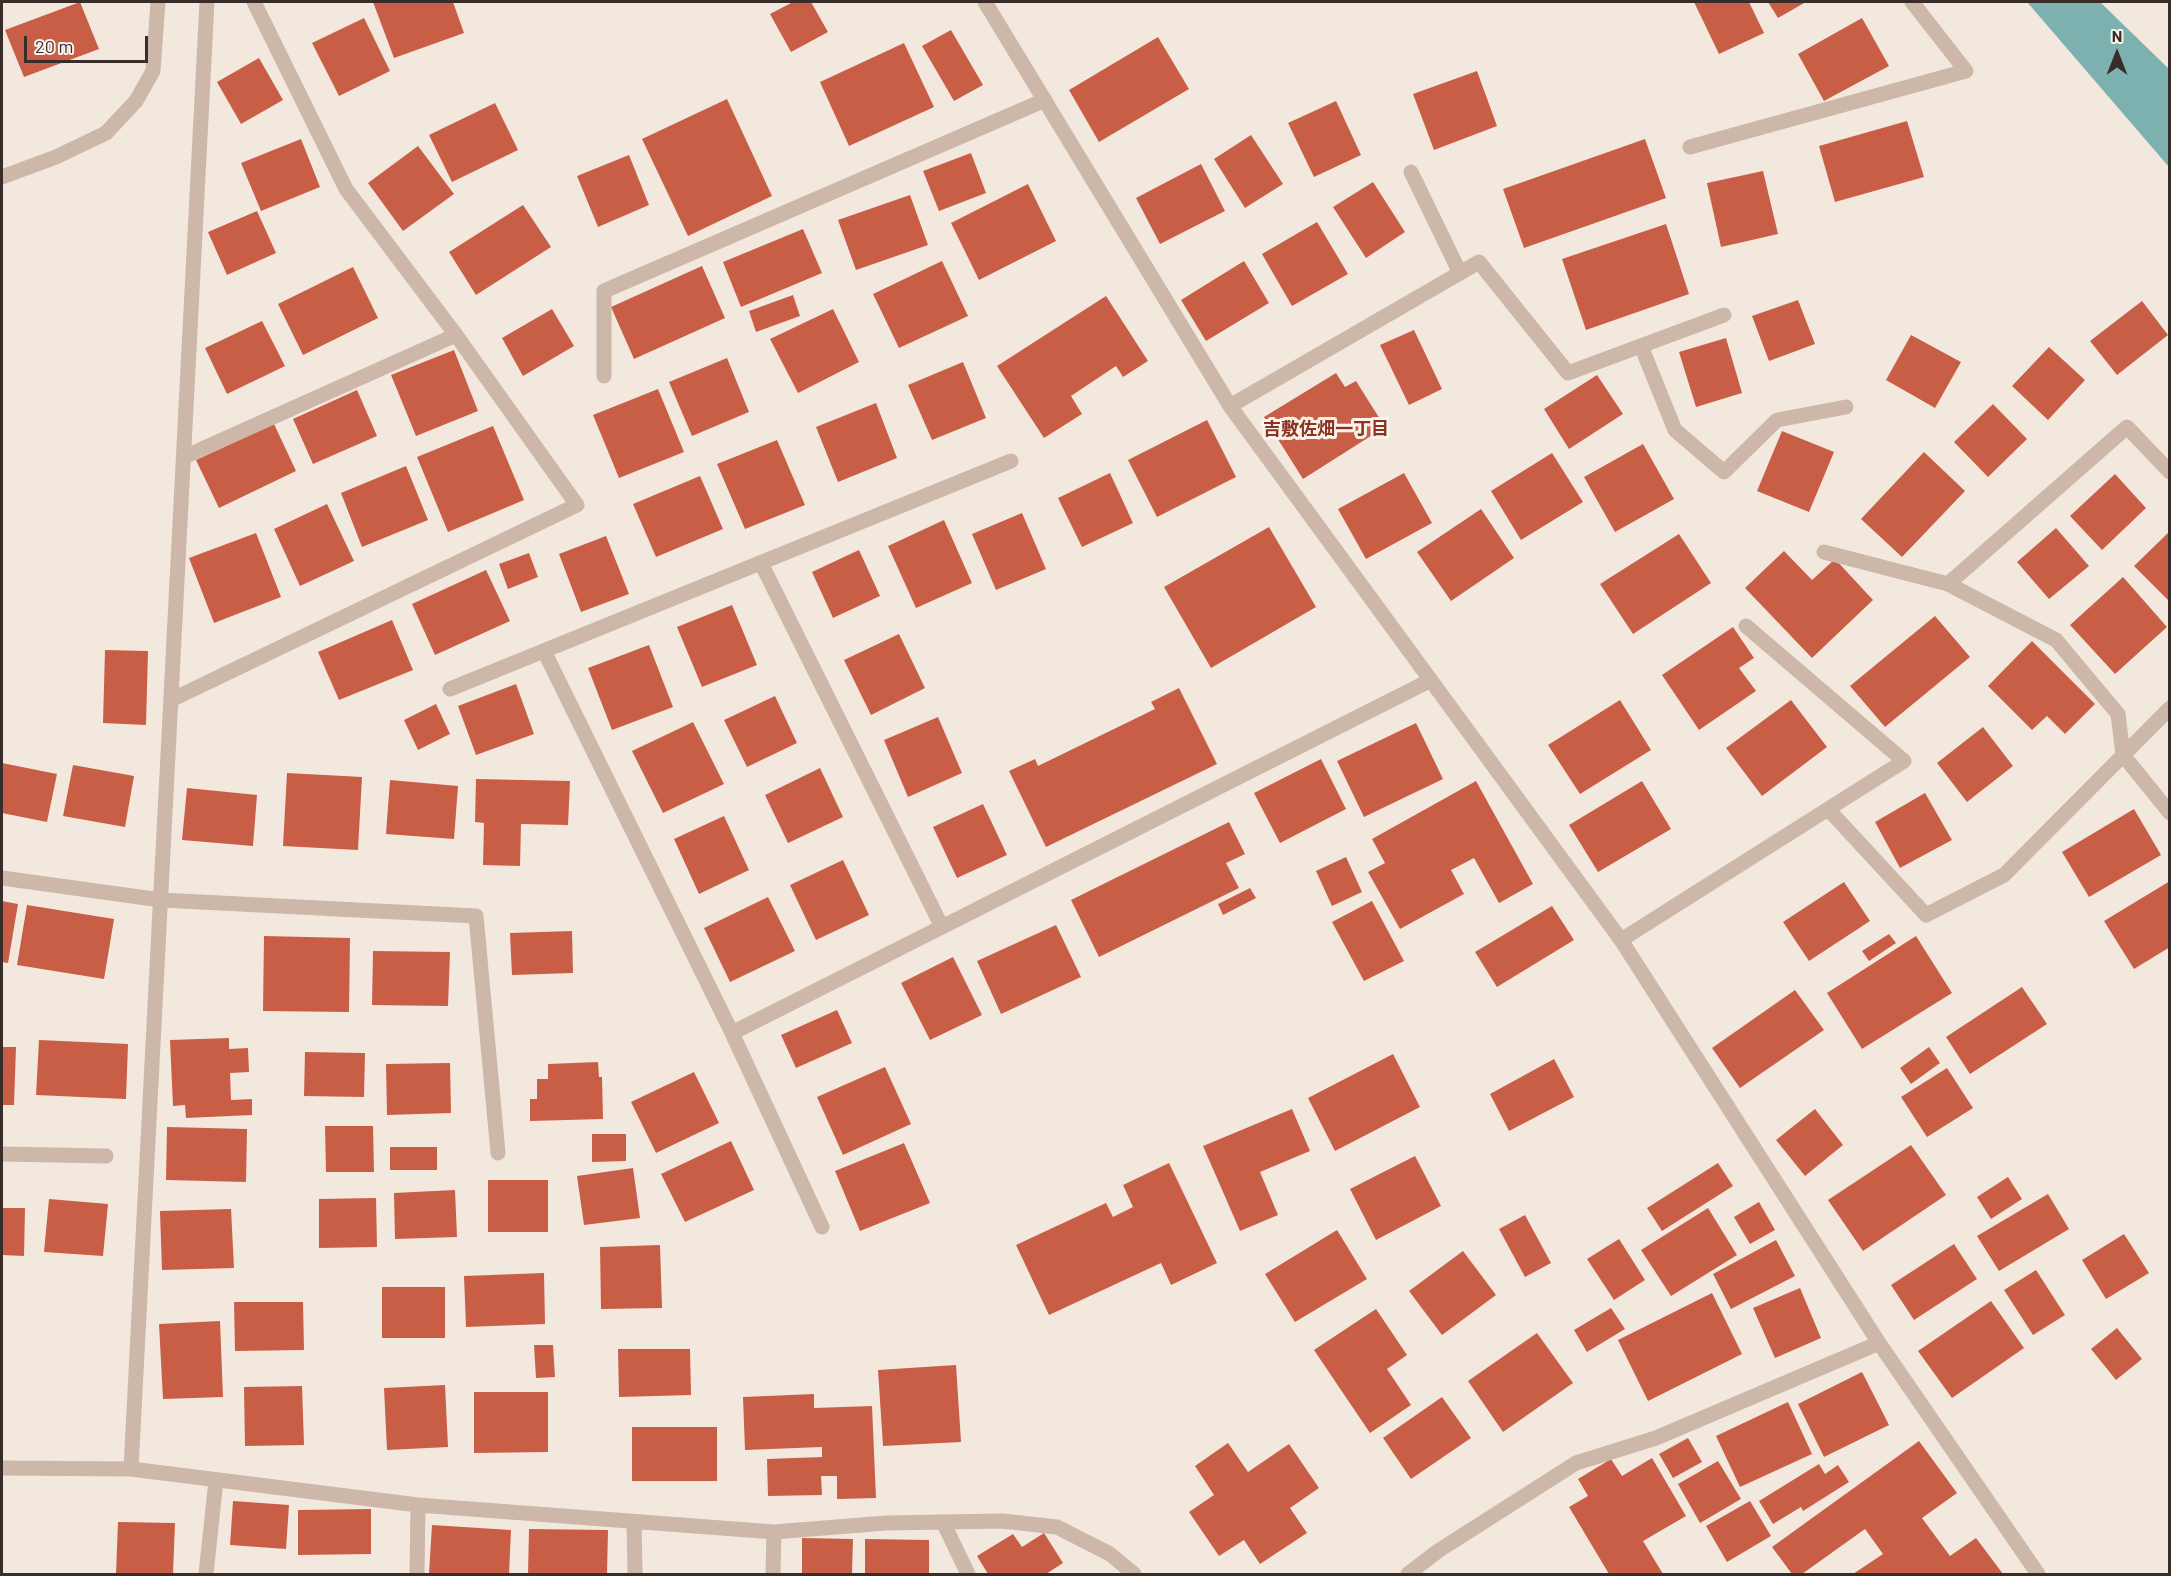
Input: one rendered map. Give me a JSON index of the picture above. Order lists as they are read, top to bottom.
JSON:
{
  "districts": ["吉敷佐畑一丁目"],
  "scale_bar": "20 m",
  "north": "top"
}
